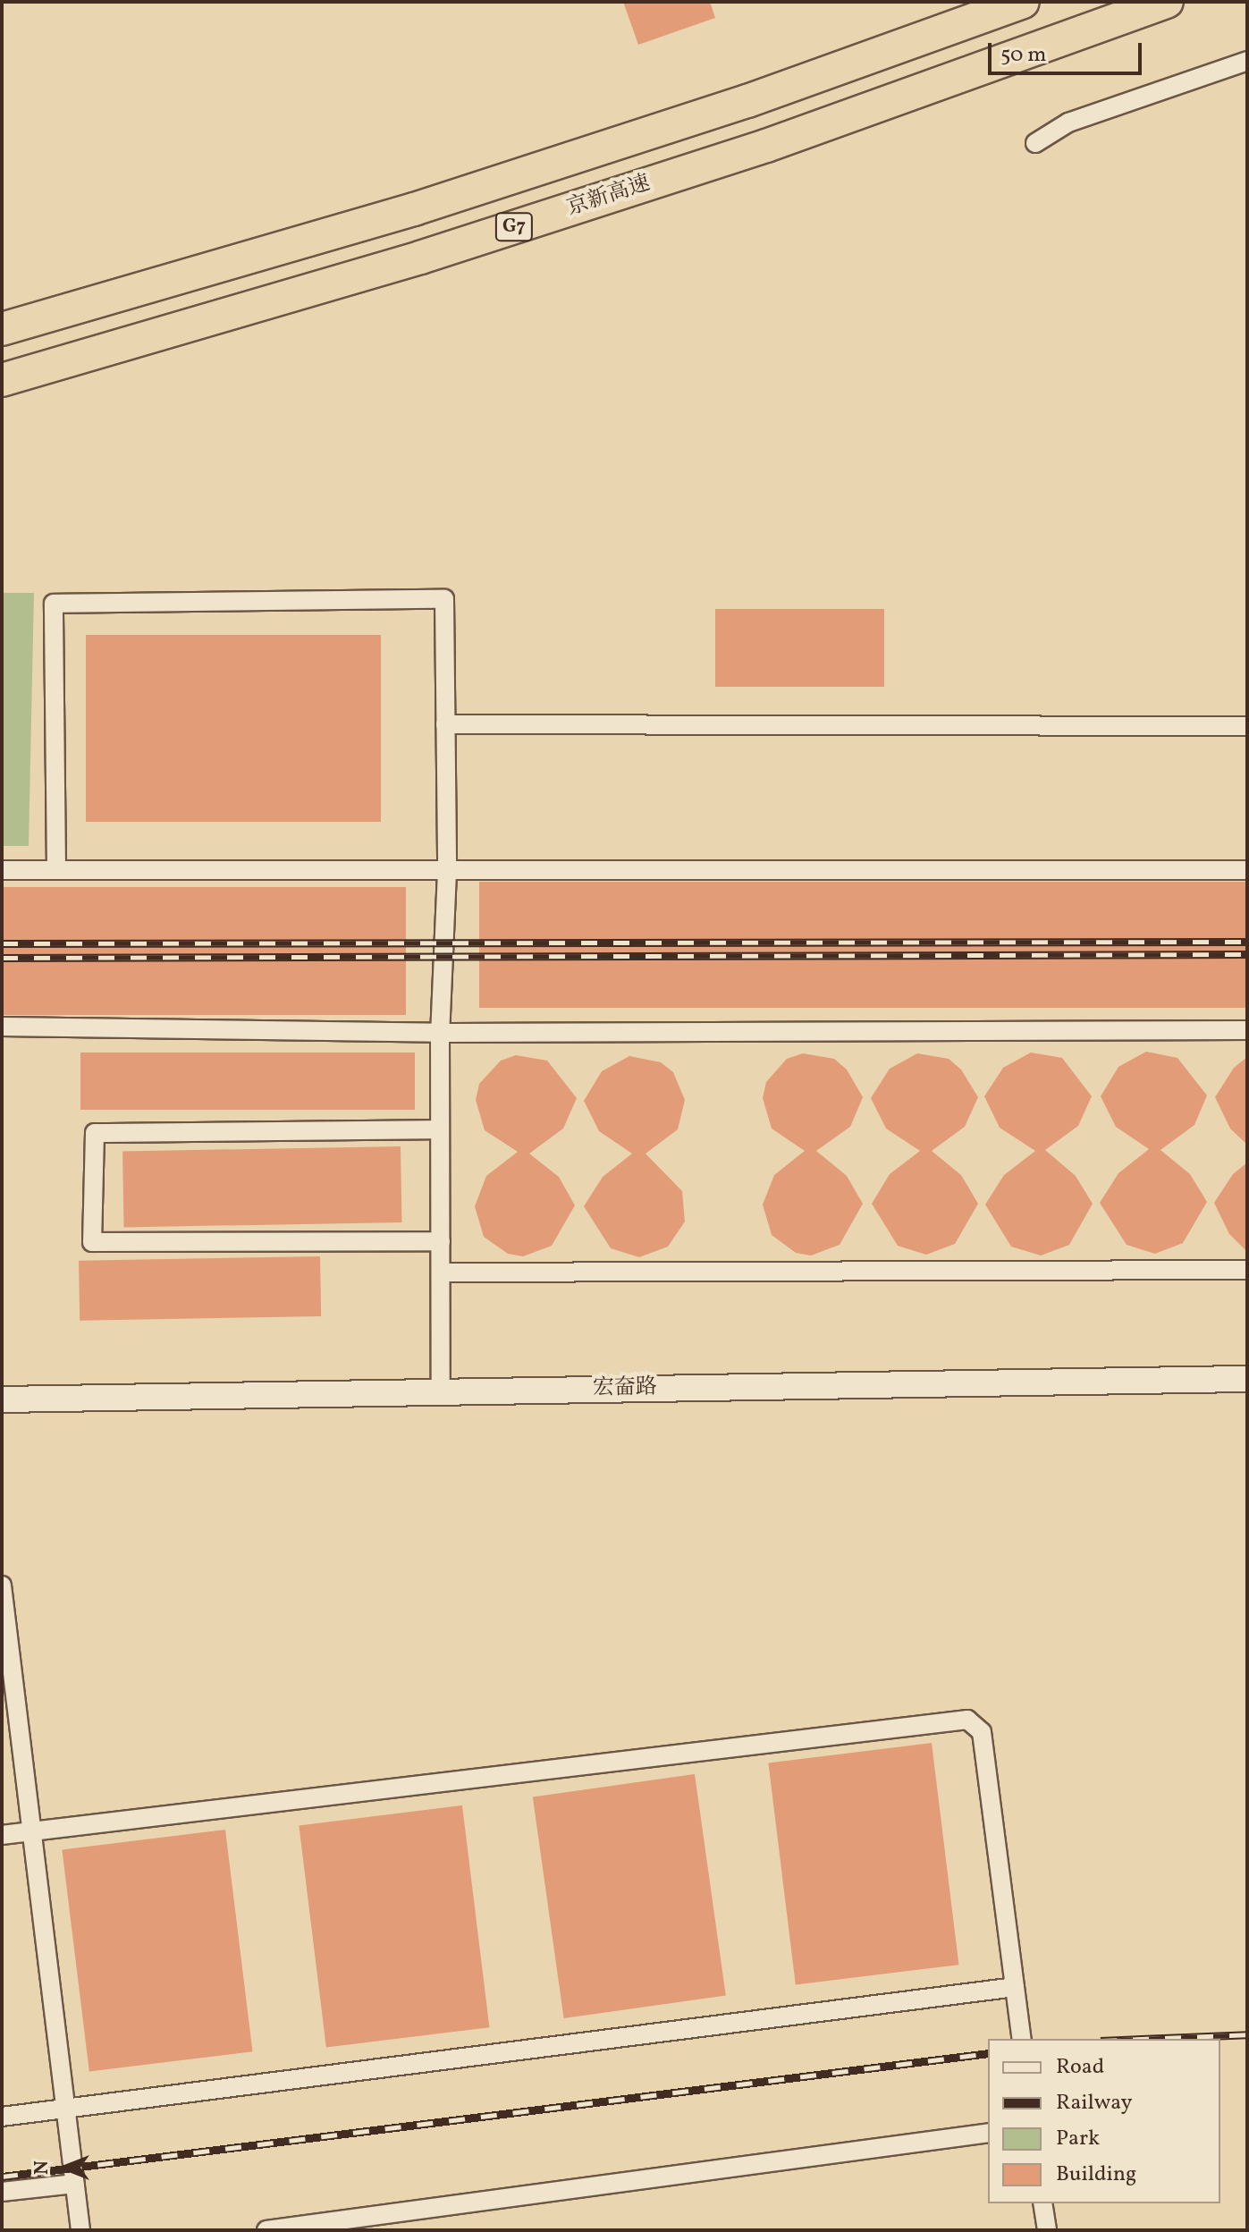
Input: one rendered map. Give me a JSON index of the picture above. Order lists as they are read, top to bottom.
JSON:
{
  "streets": {
    "highway": ["京新高速", "G7"],
    "street": ["宏奤路"]
  },
  "legend": [
    "Road",
    "Railway",
    "Park",
    "Building"
  ],
  "scale_bar": "50 m",
  "north": "left"
}
